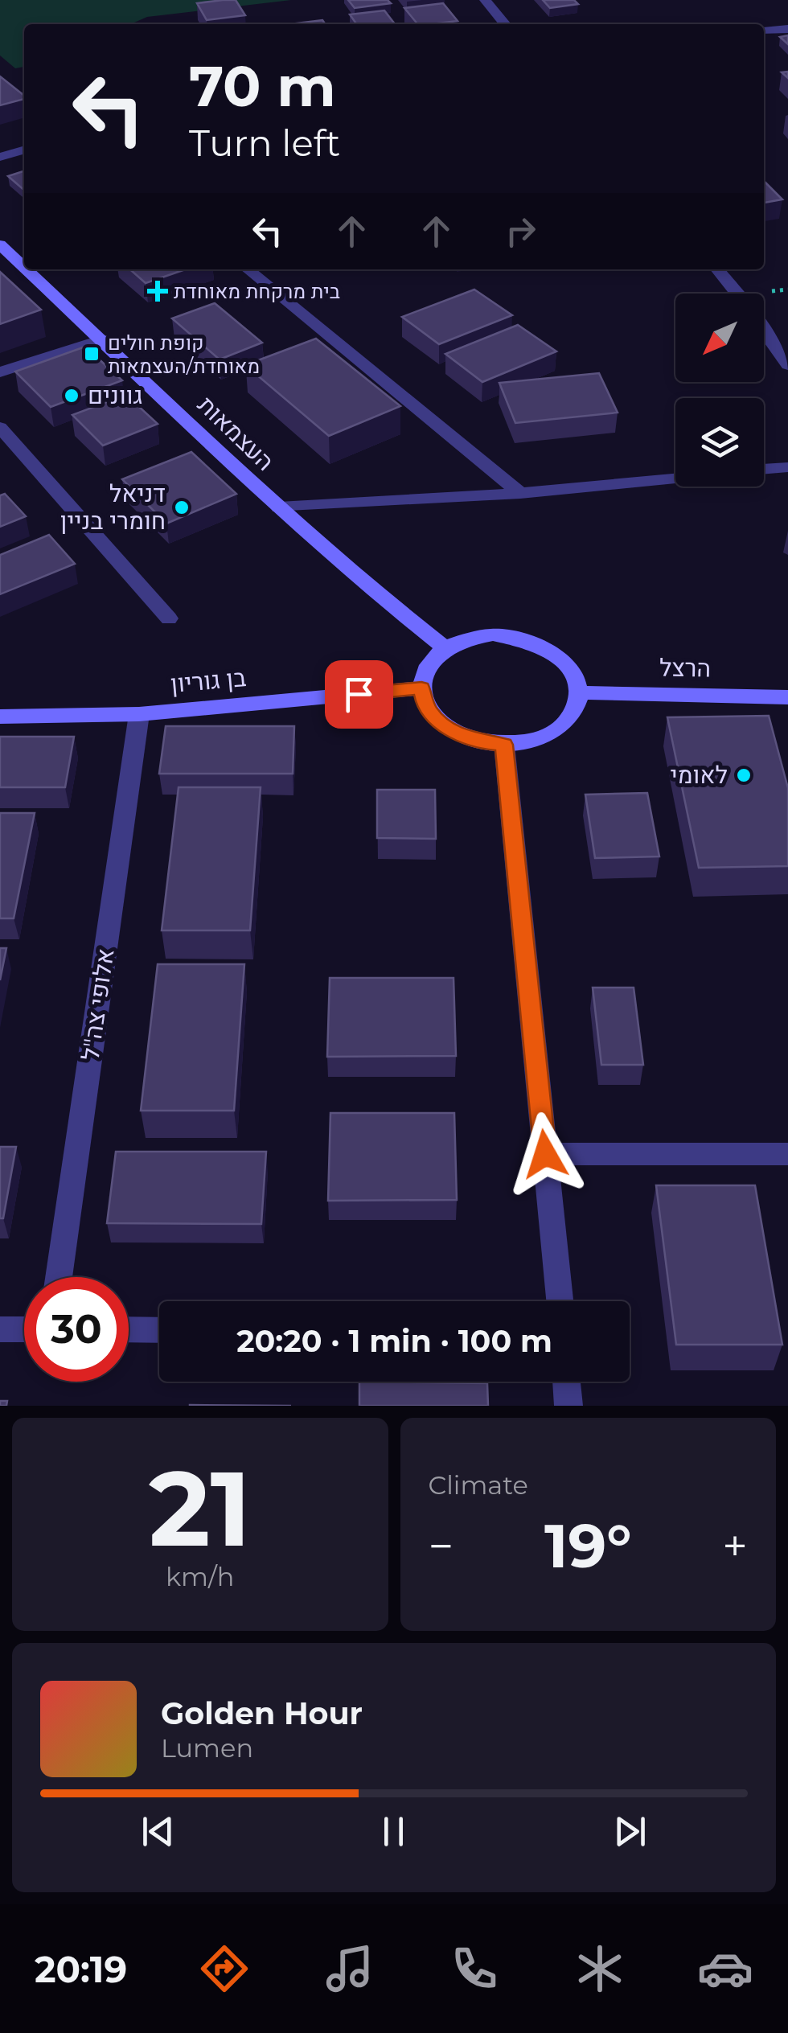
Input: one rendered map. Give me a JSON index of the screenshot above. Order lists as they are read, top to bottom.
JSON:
{
  "streets": {
    "street": [
      "העצמאות",
      "הרצל",
      "בן גוריון",
      "אלופי צה\"ל"
    ]
  },
  "crossings": [
    ["העצמאות", "הרצל"],
    ["העצמאות", "בן גוריון"],
    ["הרצל", "בן גוריון"],
    ["בן גוריון", "אלופי צה\"ל"]
  ],
  "places": {
    "health": ["בית מרקחת מאוחדת"],
    "transit": ["קופת חולים מאוחדת/העצמאות"],
    "other": ["גוונים", "דניאל חומרי בניין", "לאומי"]
  },
  "north": "bottom left",
  "page": {
    "turn": ["70 m", "Turn left"],
    "limit": "30",
    "trip": "20:20 · 1 min · 100 m",
    "tile": [
      ["21", "km/h"],
      "Climate"
    ],
    "heat": ["−", "19°", "+"],
    "song": ["Golden Hour", "Lumen"],
    "tabs": "20:19"
  }
}
